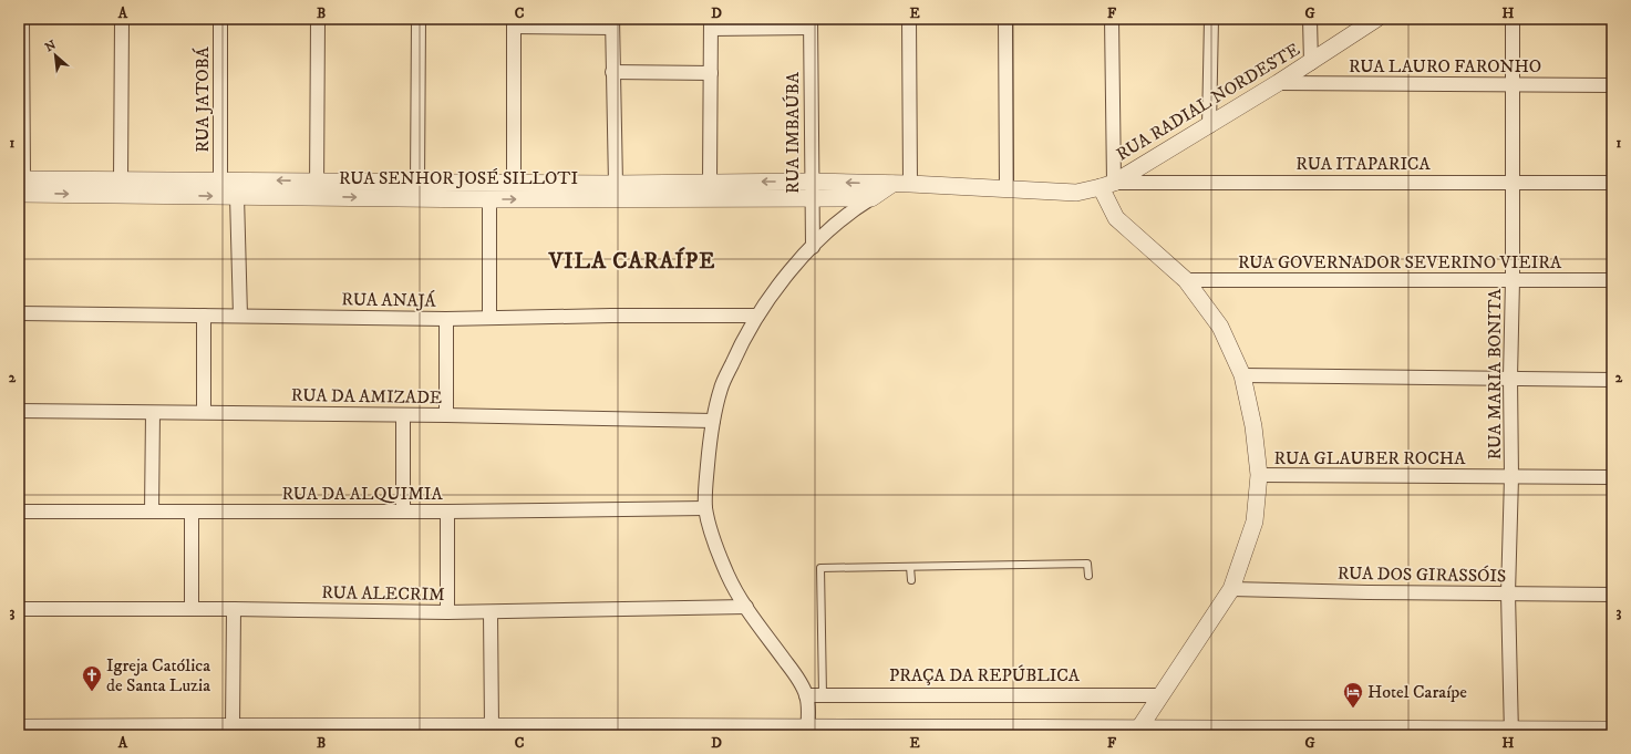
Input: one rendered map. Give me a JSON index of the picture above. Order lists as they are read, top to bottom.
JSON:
{
  "streets": {
    "street": [
      "RUA LAURO FARONHO",
      "RUA JATOBÁ",
      "RUA RADIAL NORDESTE",
      "RUA IMBAÚBA",
      "RUA ITAPARICA",
      "RUA SENHOR JOSÉ SILLOTI",
      "RUA GOVERNADOR SEVERINO VIEIRA",
      "RUA ANAJÁ",
      "RUA MARIA BONITA",
      "RUA DA AMIZADE",
      "RUA GLAUBER ROCHA",
      "RUA DA ALQUIMIA",
      "RUA DOS GIRASSÓIS",
      "RUA ALECRIM",
      "PRAÇA DA REPÚBLICA"
    ]
  },
  "crossings": [
    ["RUA LAURO FARONHO", "RUA RADIAL NORDESTE"],
    ["RUA LAURO FARONHO", "RUA MARIA BONITA"],
    ["RUA JATOBÁ", "RUA SENHOR JOSÉ SILLOTI"],
    ["RUA RADIAL NORDESTE", "RUA ITAPARICA"],
    ["RUA RADIAL NORDESTE", "RUA SENHOR JOSÉ SILLOTI"],
    ["RUA IMBAÚBA", "RUA SENHOR JOSÉ SILLOTI"],
    ["RUA ITAPARICA", "RUA MARIA BONITA"],
    ["RUA GOVERNADOR SEVERINO VIEIRA", "RUA MARIA BONITA"],
    ["RUA MARIA BONITA", "RUA GLAUBER ROCHA"],
    ["RUA MARIA BONITA", "RUA DOS GIRASSÓIS"]
  ],
  "districts": ["VILA CARAÍPE"],
  "places": {
    "church": ["Igreja Católica de Santa Luzia"],
    "hotel": ["Hotel Caraípe"]
  },
  "north": "top left",
  "grid": {
    "columns": [
      "A",
      "B",
      "C",
      "D",
      "E",
      "F",
      "G",
      "H"
    ],
    "rows": ["1", "2", "3"]
  }
}
